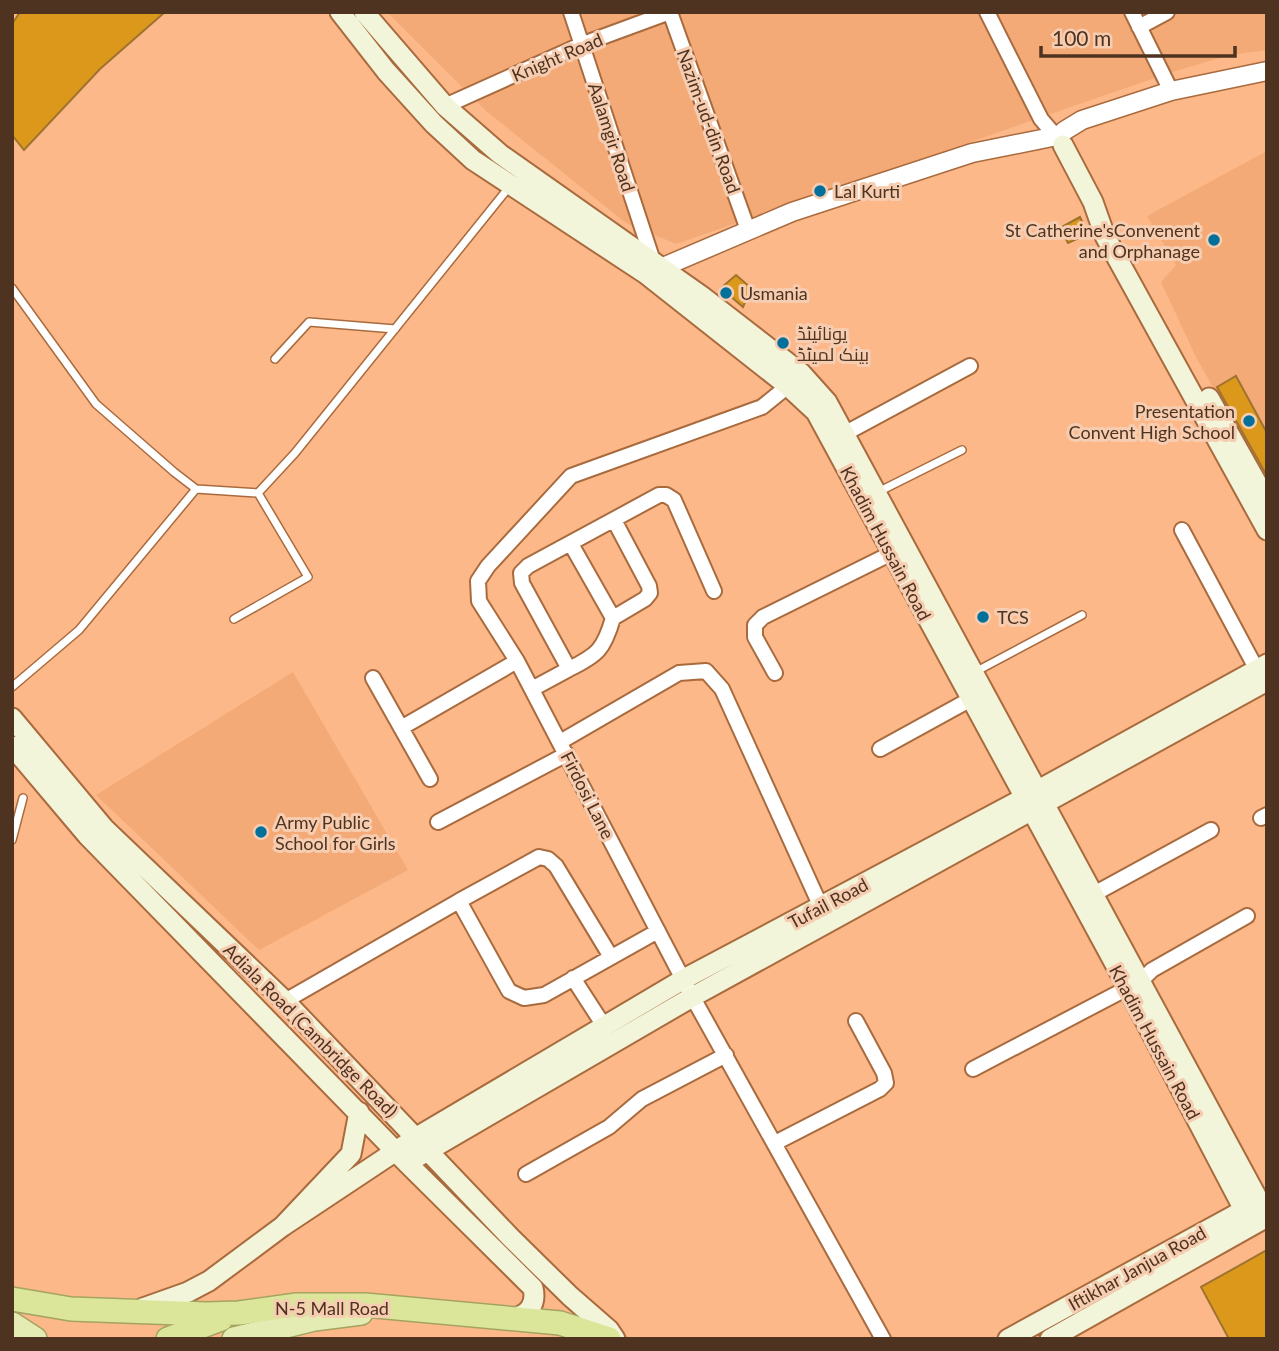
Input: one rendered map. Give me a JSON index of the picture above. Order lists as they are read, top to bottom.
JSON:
{
  "streets": {
    "highway": ["N-5 Mall Road"],
    "main road": [
      "Khadim Hussain Road",
      "Tufail Road",
      "Adiala Road (Cambridge Road)",
      "Iftikhar Janjua Road"
    ],
    "street": [
      "Knight Road",
      "Nazim-ud-din Road",
      "Aalamgir Road",
      "Firdosi Lane"
    ]
  },
  "crossings": [
    ["Knight Road", "Nazim-ud-din Road"],
    ["Knight Road", "Aalamgir Road"],
    ["Knight Road", "Khadim Hussain Road"],
    ["Aalamgir Road", "Khadim Hussain Road"],
    ["Khadim Hussain Road", "Firdosi Lane"],
    ["Khadim Hussain Road", "Tufail Road"],
    ["Khadim Hussain Road", "Iftikhar Janjua Road"],
    ["Firdosi Lane", "Tufail Road"],
    ["Tufail Road", "Adiala Road (Cambridge Road)"],
    ["Adiala Road (Cambridge Road)", "N-5 Mall Road"]
  ],
  "places": [
    "Lal Kurti",
    "St Catherine'sConvenent and Orphanage",
    "Usmania",
    "یونائیٹڈ بینک لمیٹڈ",
    "Presentation Convent High School",
    "TCS",
    "Army Public School for Girls"
  ],
  "scale_bar": "100 m"
}
